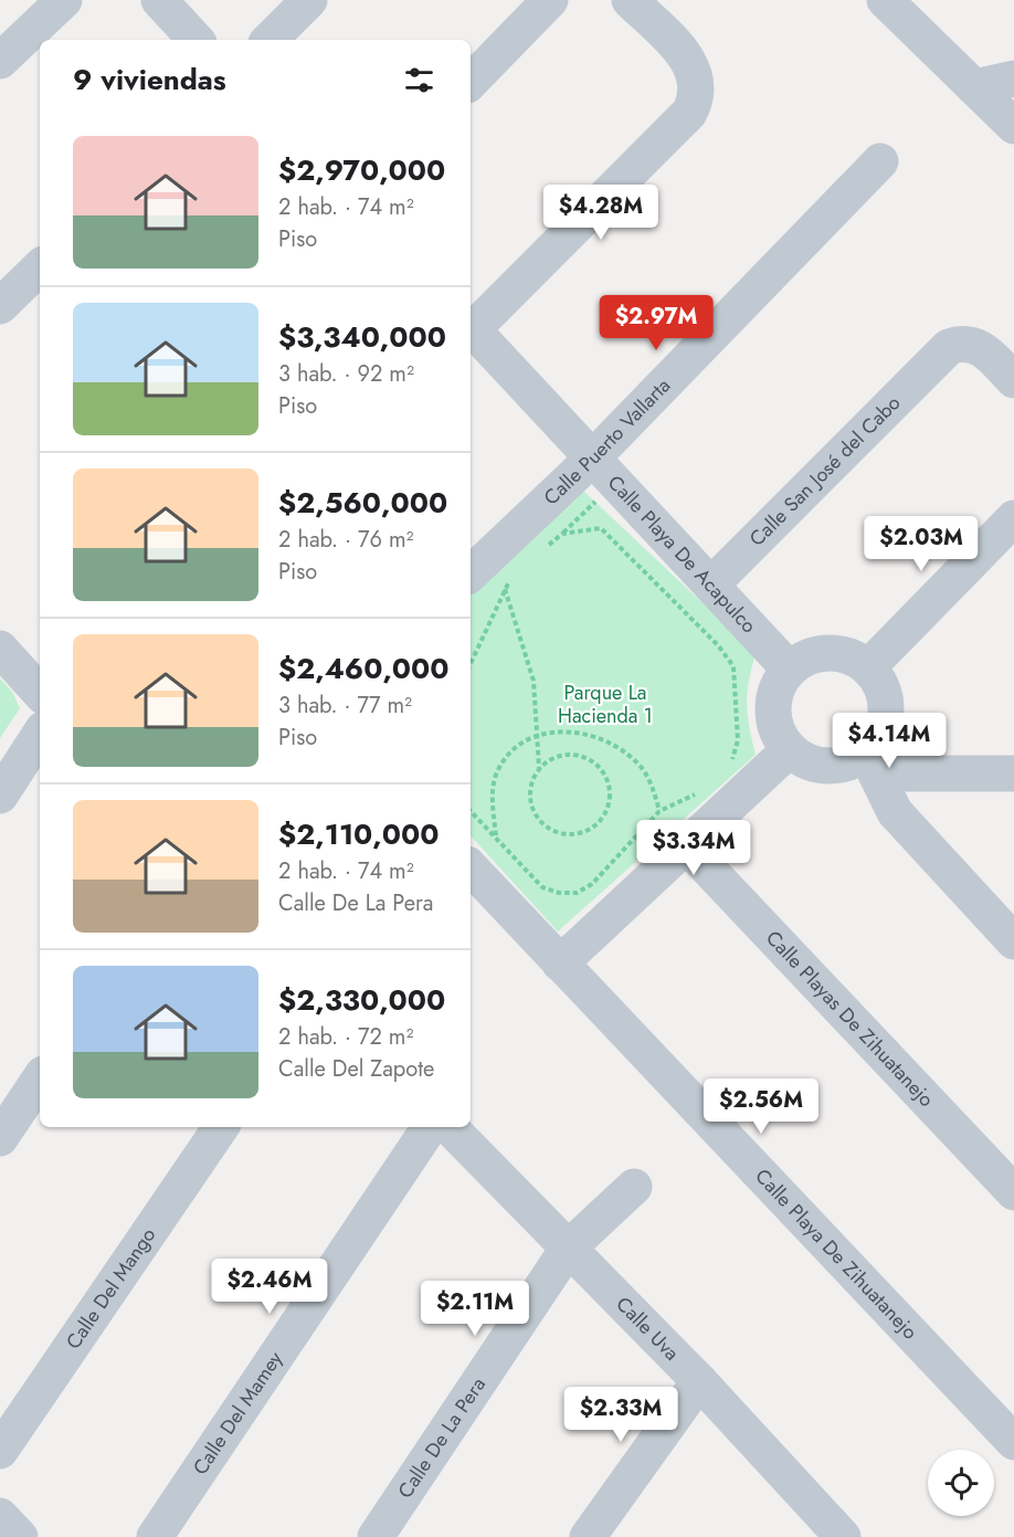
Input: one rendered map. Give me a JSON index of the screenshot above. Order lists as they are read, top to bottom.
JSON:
{
  "streets": {
    "street": [
      "Calle Puerto Vallarta",
      "Calle San José del Cabo",
      "Calle Playa De Acapulco",
      "Calle Playas De Zihuatanejo",
      "Calle Playa De Zihuatanejo",
      "Calle Del Mango",
      "Calle Uva",
      "Calle Del Mamey",
      "Calle De La Pera"
    ]
  },
  "crossings": [
    ["Calle Puerto Vallarta", "Calle Playa De Acapulco"],
    ["Calle San José del Cabo", "Calle Playa De Acapulco"],
    ["Calle Uva", "Calle De La Pera"]
  ],
  "parks": ["Parque La Hacienda 1"],
  "page": {
    "heading": "9 viviendas",
    "list": [
      {
        "name": "$2,970,000",
        "note": "2 hab. · 74 m² · Piso"
      },
      {
        "name": "$3,340,000",
        "note": "3 hab. · 92 m² · Piso"
      },
      {
        "name": "$2,560,000",
        "note": "2 hab. · 76 m² · Piso"
      },
      {
        "name": "$2,460,000",
        "note": "3 hab. · 77 m² · Piso"
      },
      {
        "name": "$2,110,000",
        "note": "2 hab. · 74 m² · Calle De La Pera"
      },
      {
        "name": "$2,330,000",
        "note": "2 hab. · 72 m² · Calle Del Zapote"
      }
    ],
    "price": [
      "$4.28M",
      "$2.97M",
      "$2.03M",
      "$4.14M",
      "$3.34M",
      "$2.56M",
      "$2.46M",
      "$2.11M",
      "$2.33M"
    ]
  }
}
